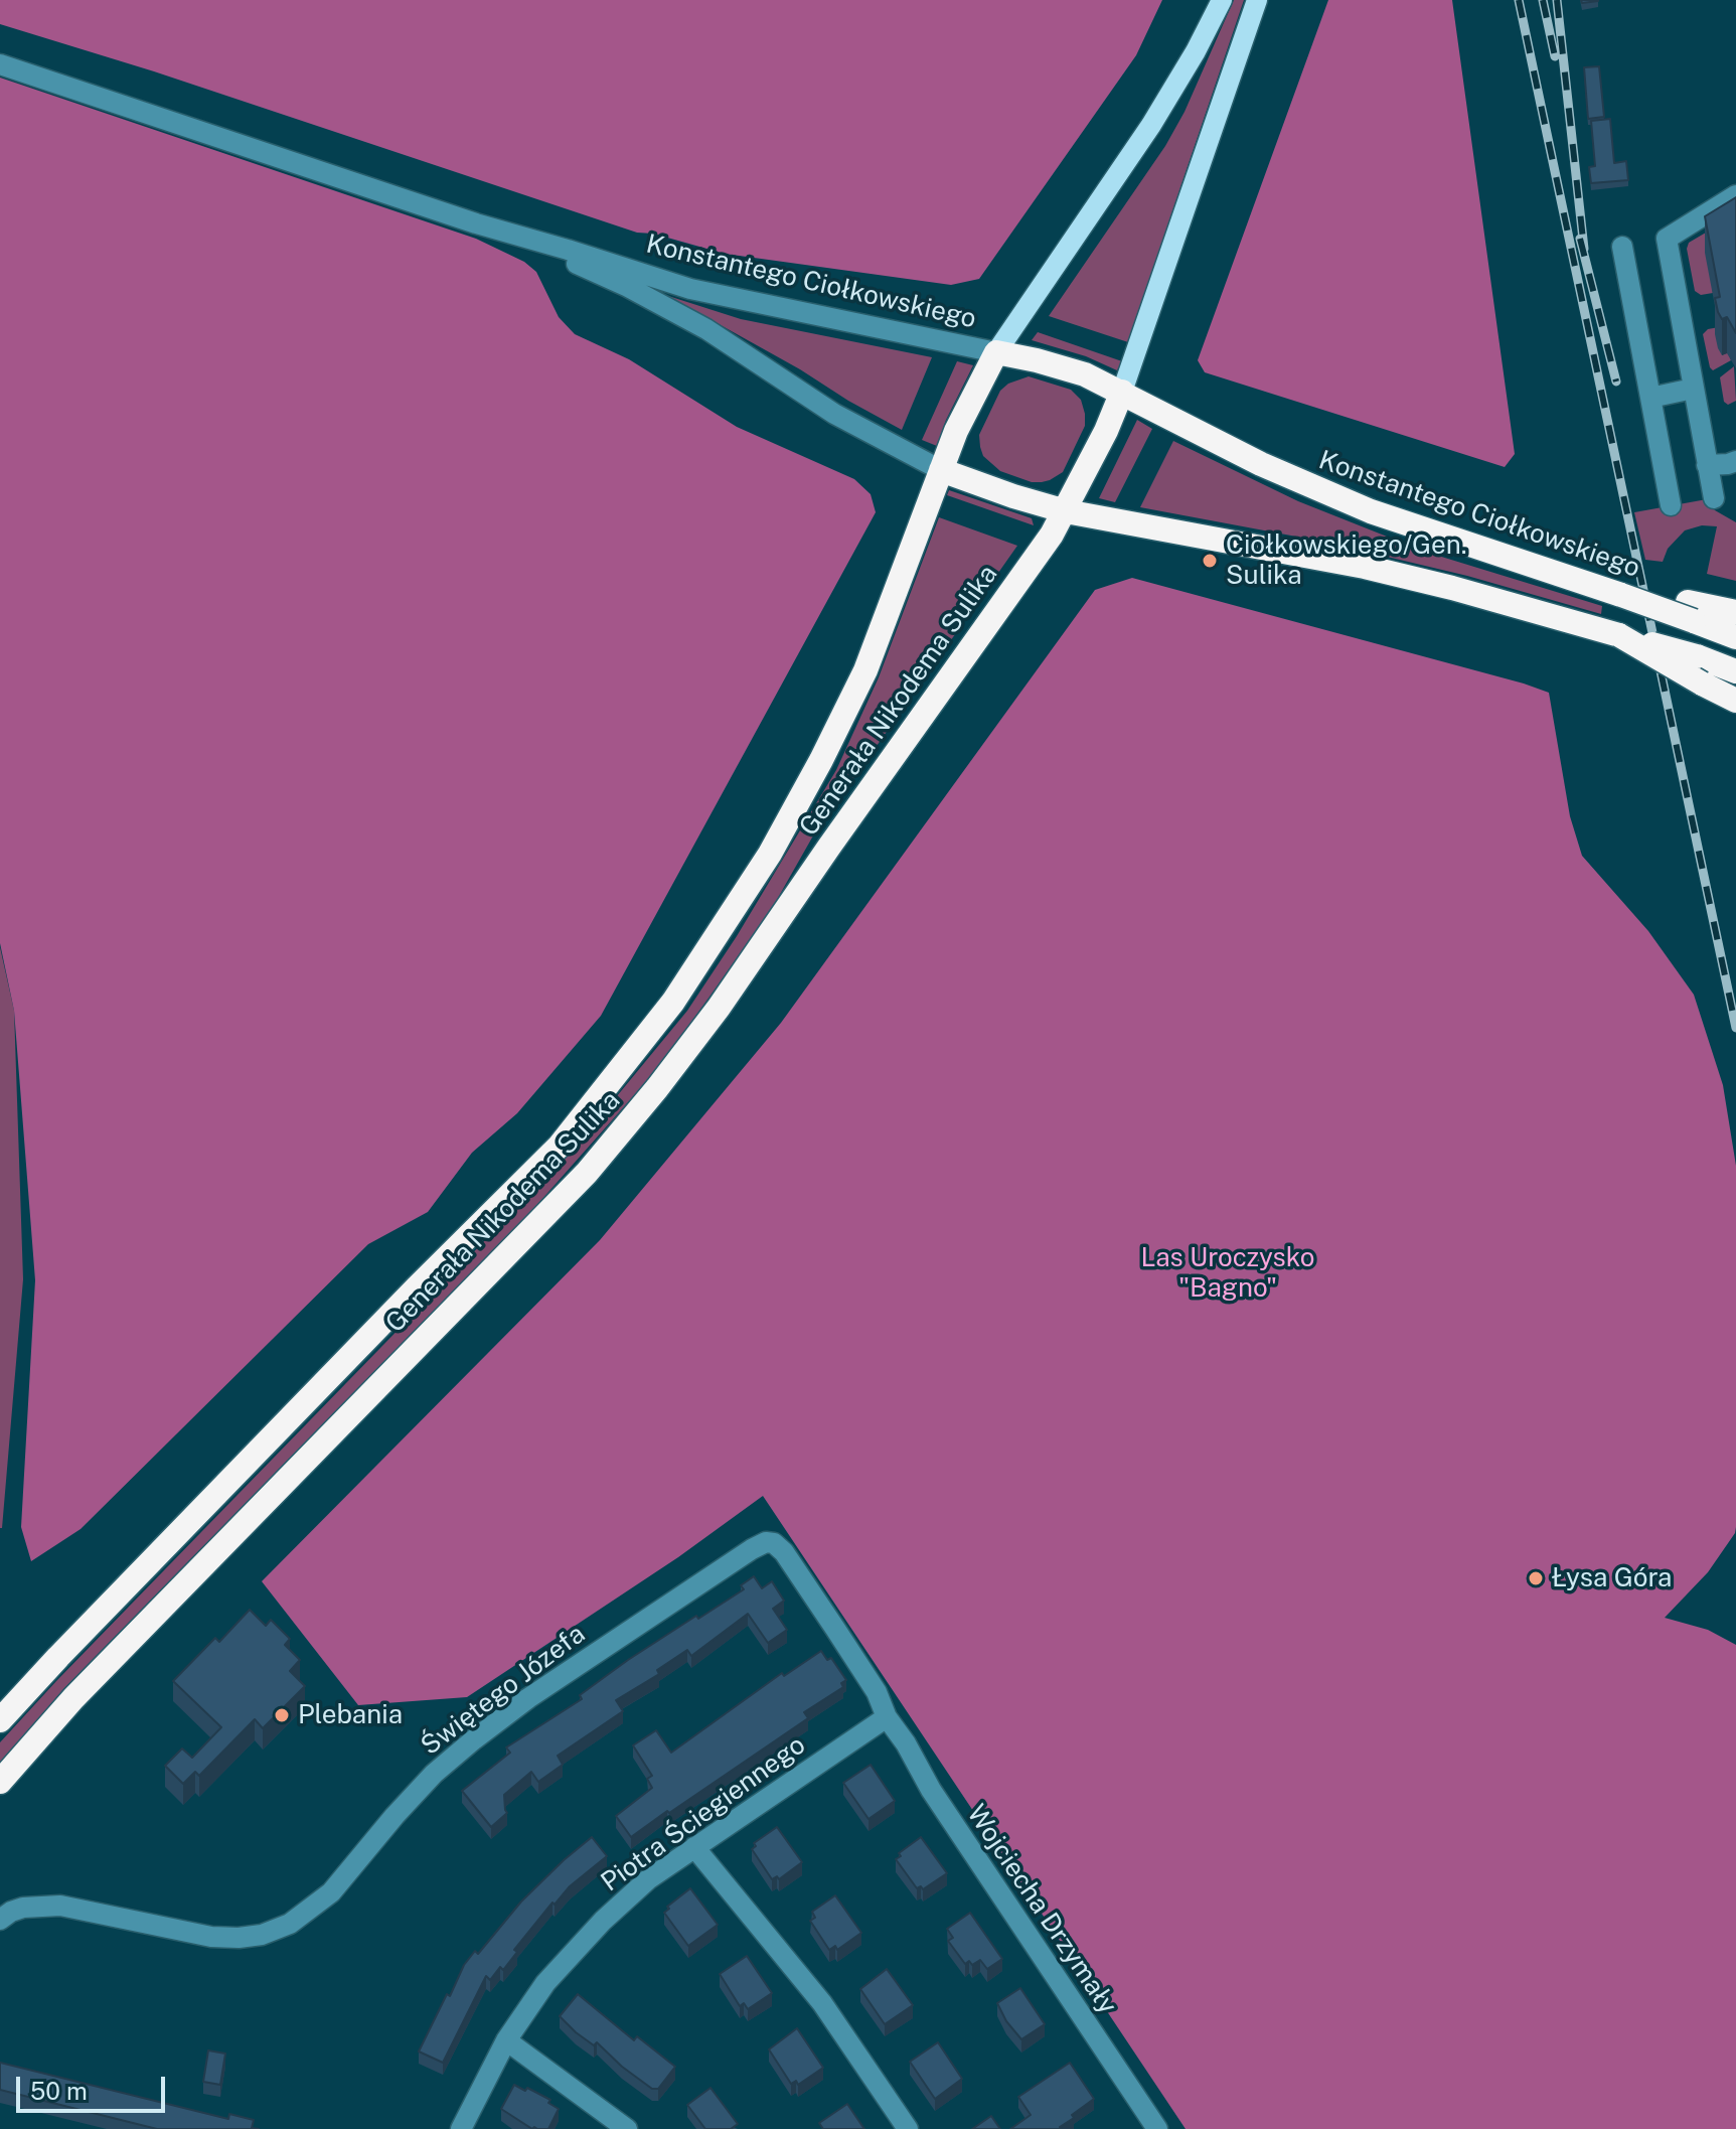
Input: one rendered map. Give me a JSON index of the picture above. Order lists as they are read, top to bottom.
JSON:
{
  "streets": {
    "highway": ["Konstantego Ciołkowskiego", "Generała Nikodema Sulika"],
    "street": ["Świętego Józefa", "Piotra Ściegiennego", "Wojciecha Drzymały"]
  },
  "crossings": [
    ["Konstantego Ciołkowskiego", "Generała Nikodema Sulika"],
    ["Świętego Józefa", "Piotra Ściegiennego"],
    ["Świętego Józefa", "Wojciecha Drzymały"],
    ["Piotra Ściegiennego", "Wojciecha Drzymały"]
  ],
  "parks": ["Las Uroczysko \"Bagno\""],
  "places": ["Ciołkowskiego/Gen. Sulika", "Łysa Góra", "Plebania"],
  "scale_bar": "50 m"
}
